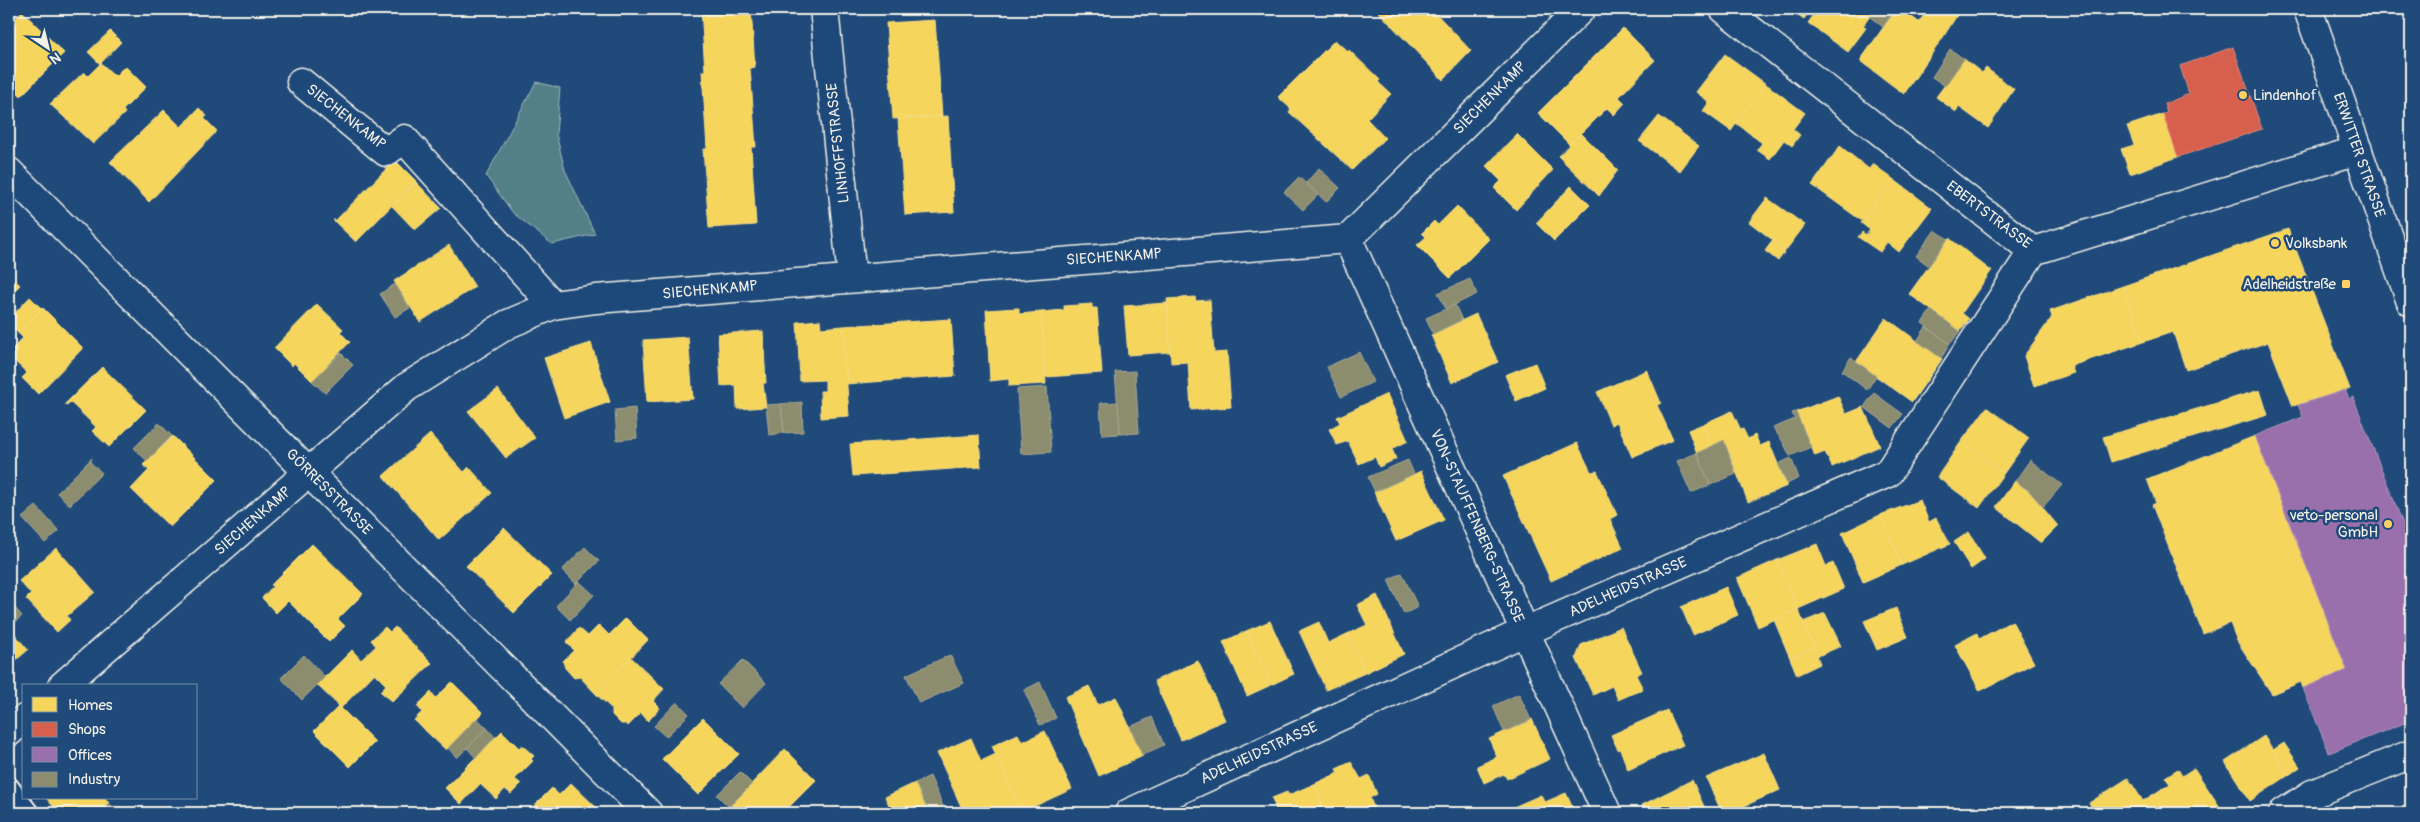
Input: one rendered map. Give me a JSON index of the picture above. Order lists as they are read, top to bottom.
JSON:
{
  "streets": {
    "street": [
      "SIECHENKAMP",
      "LINHOFFSTRASSE",
      "ERWITTER STRASSE",
      "EBERTSTRASSE",
      "GÖRRESSTRASSE",
      "VON-STAUFFENBERG-STRASSE",
      "ADELHEIDSTRASSE"
    ]
  },
  "crossings": [
    ["SIECHENKAMP", "LINHOFFSTRASSE"],
    ["SIECHENKAMP", "GÖRRESSTRASSE"],
    ["SIECHENKAMP", "VON-STAUFFENBERG-STRASSE"],
    ["ERWITTER STRASSE", "EBERTSTRASSE"],
    ["EBERTSTRASSE", "ADELHEIDSTRASSE"],
    ["VON-STAUFFENBERG-STRASSE", "ADELHEIDSTRASSE"]
  ],
  "places": {
    "other": ["Lindenhof", "Volksbank", "veto-personal GmbH"],
    "transit": ["Adelheidstraße"]
  },
  "legend": [
    "Homes",
    "Shops",
    "Offices",
    "Industry"
  ],
  "north": "bottom right"
}
